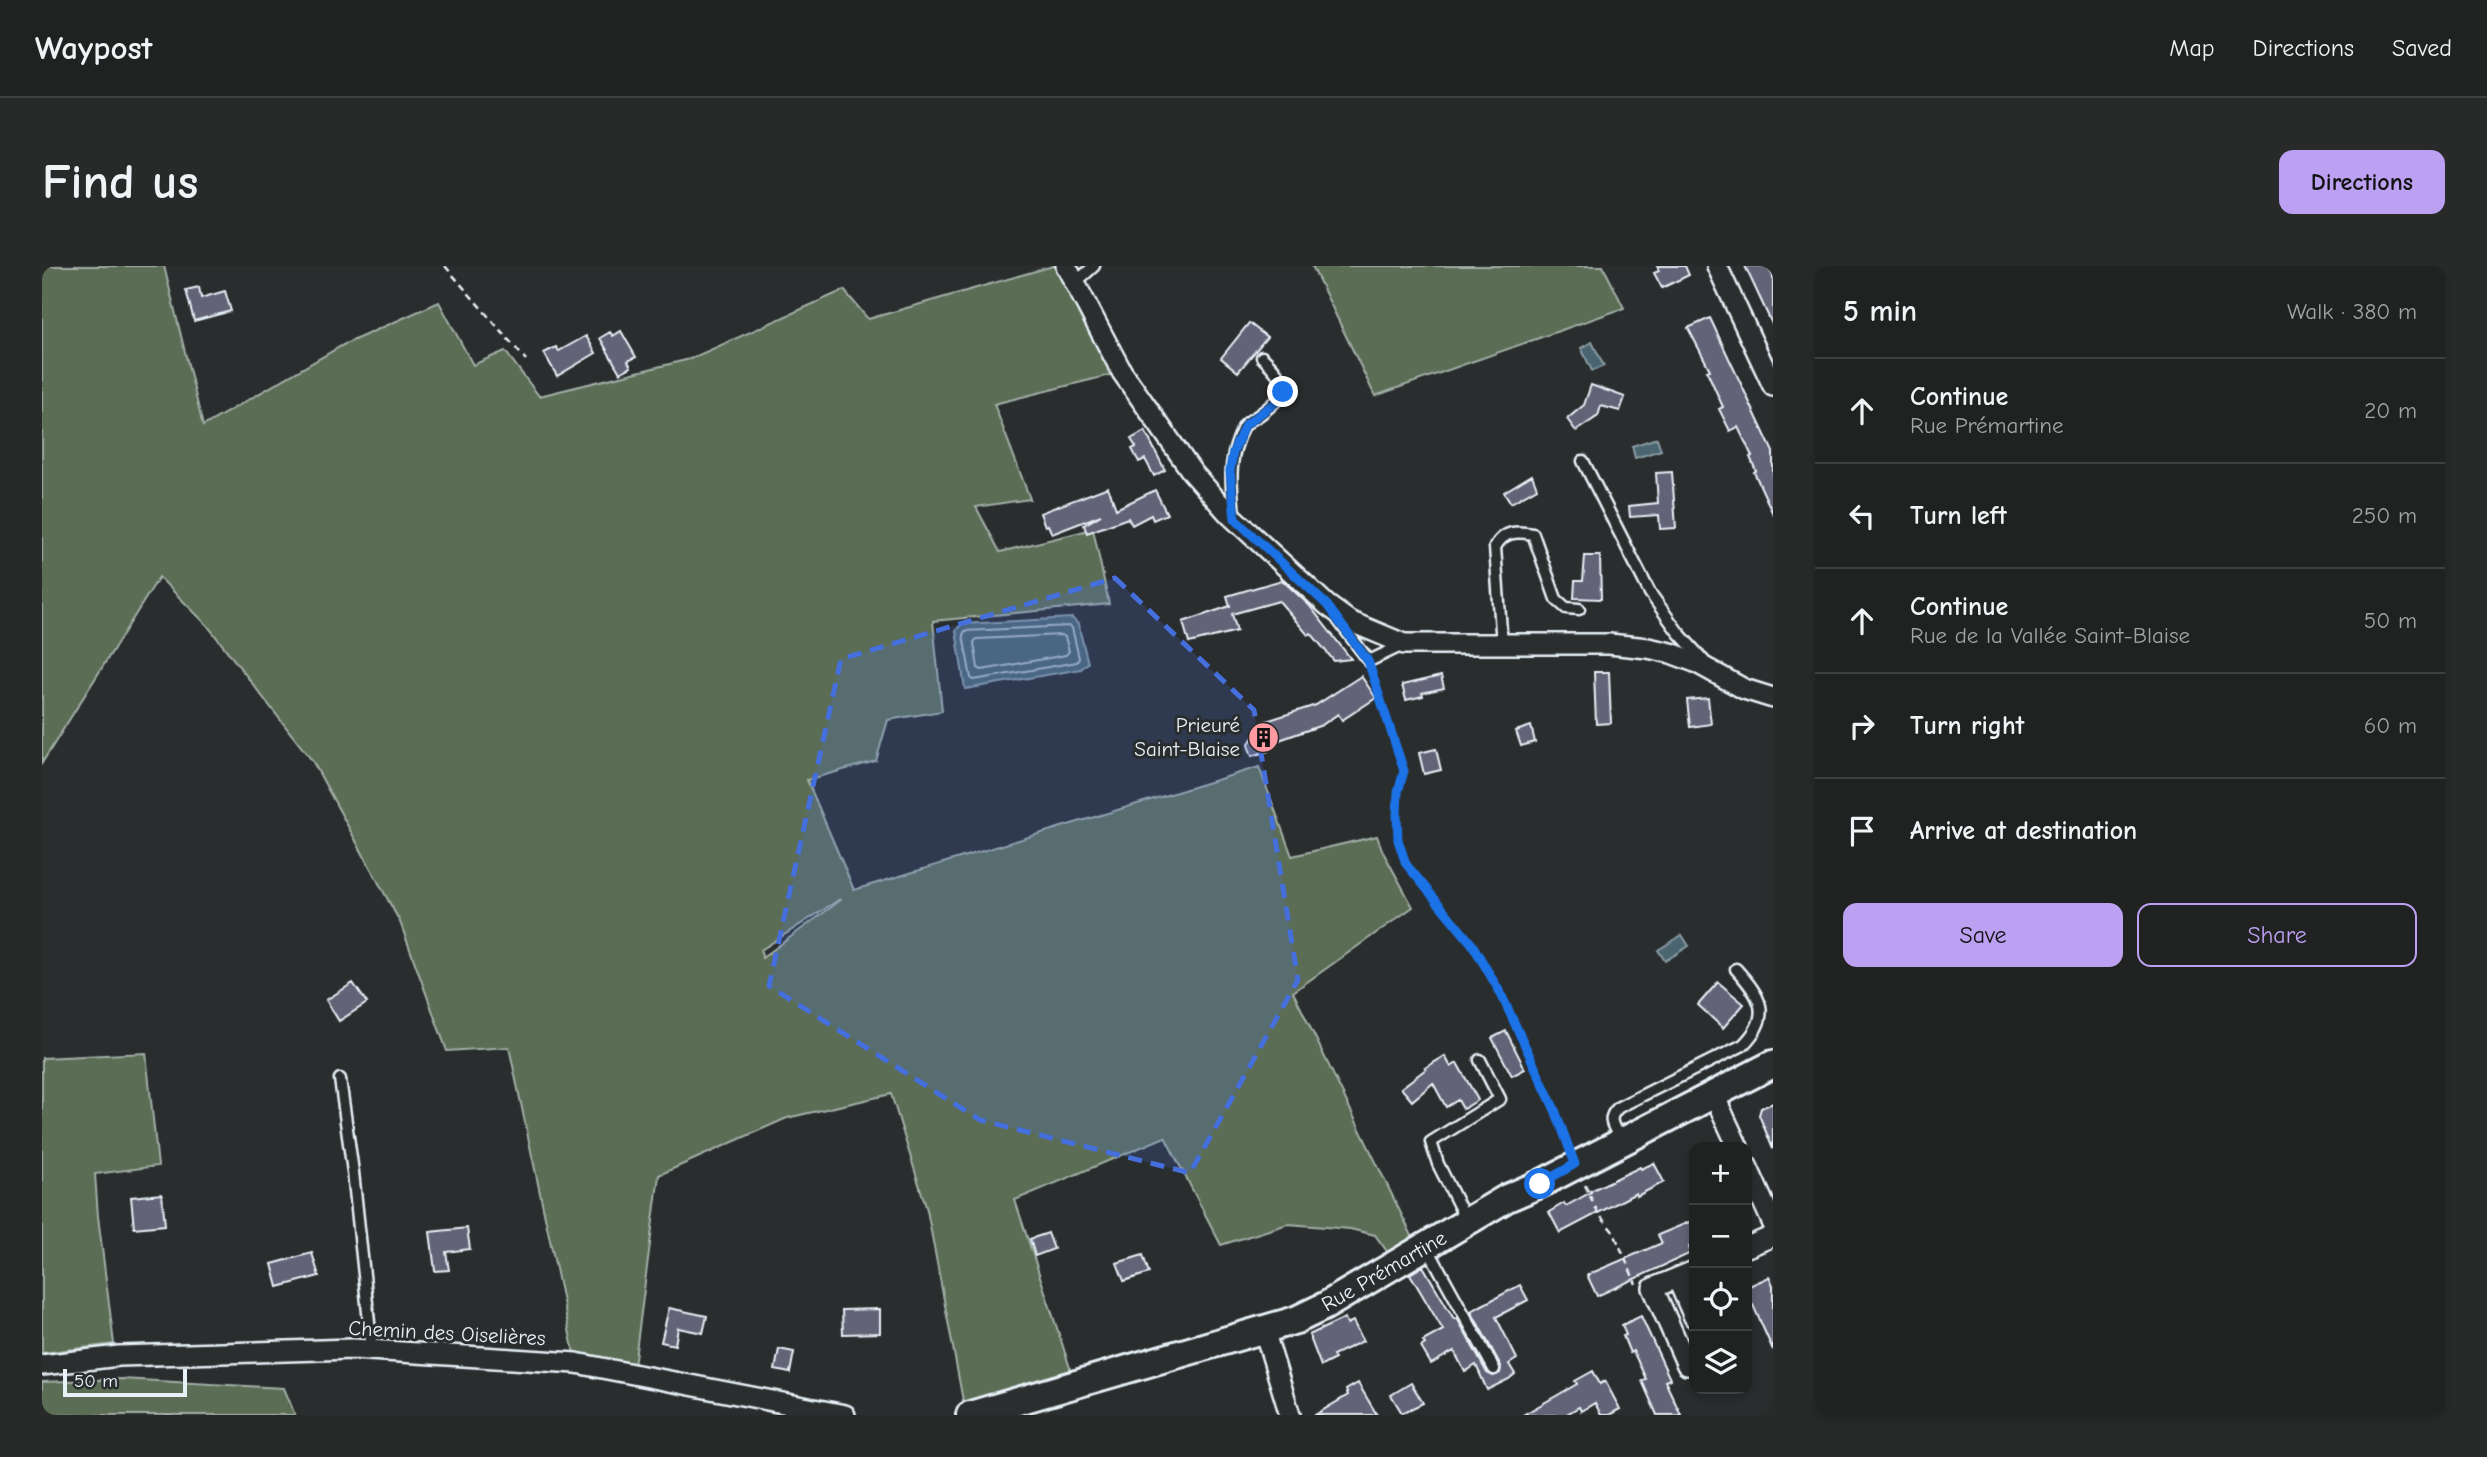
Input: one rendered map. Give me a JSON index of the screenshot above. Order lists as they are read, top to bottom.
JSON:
{
  "streets": {
    "street": ["Rue Prémartine", "Chemin des Oiselières"]
  },
  "places": {
    "building": ["Prieuré Saint-Blaise"]
  },
  "scale_bar": "50 m",
  "page": {
    "header": "Waypost",
    "nav": ["Map", "Directions", "Saved"],
    "buttons": [
      "Directions",
      ["Save", "Share"]
    ],
    "title": "Find us",
    "heading": ["5 min", "Walk · 380 m"],
    "list": [
      ["Continue", "Rue Prémartine", "20 m"],
      ["Turn left", "250 m"],
      ["Continue", "Rue de la Vallée Saint-Blaise", "50 m"],
      ["Turn right", "60 m"],
      "Arrive at destination"
    ],
    "map_buttons": ["+", "−"],
    "scale": "50 m"
  }
}
